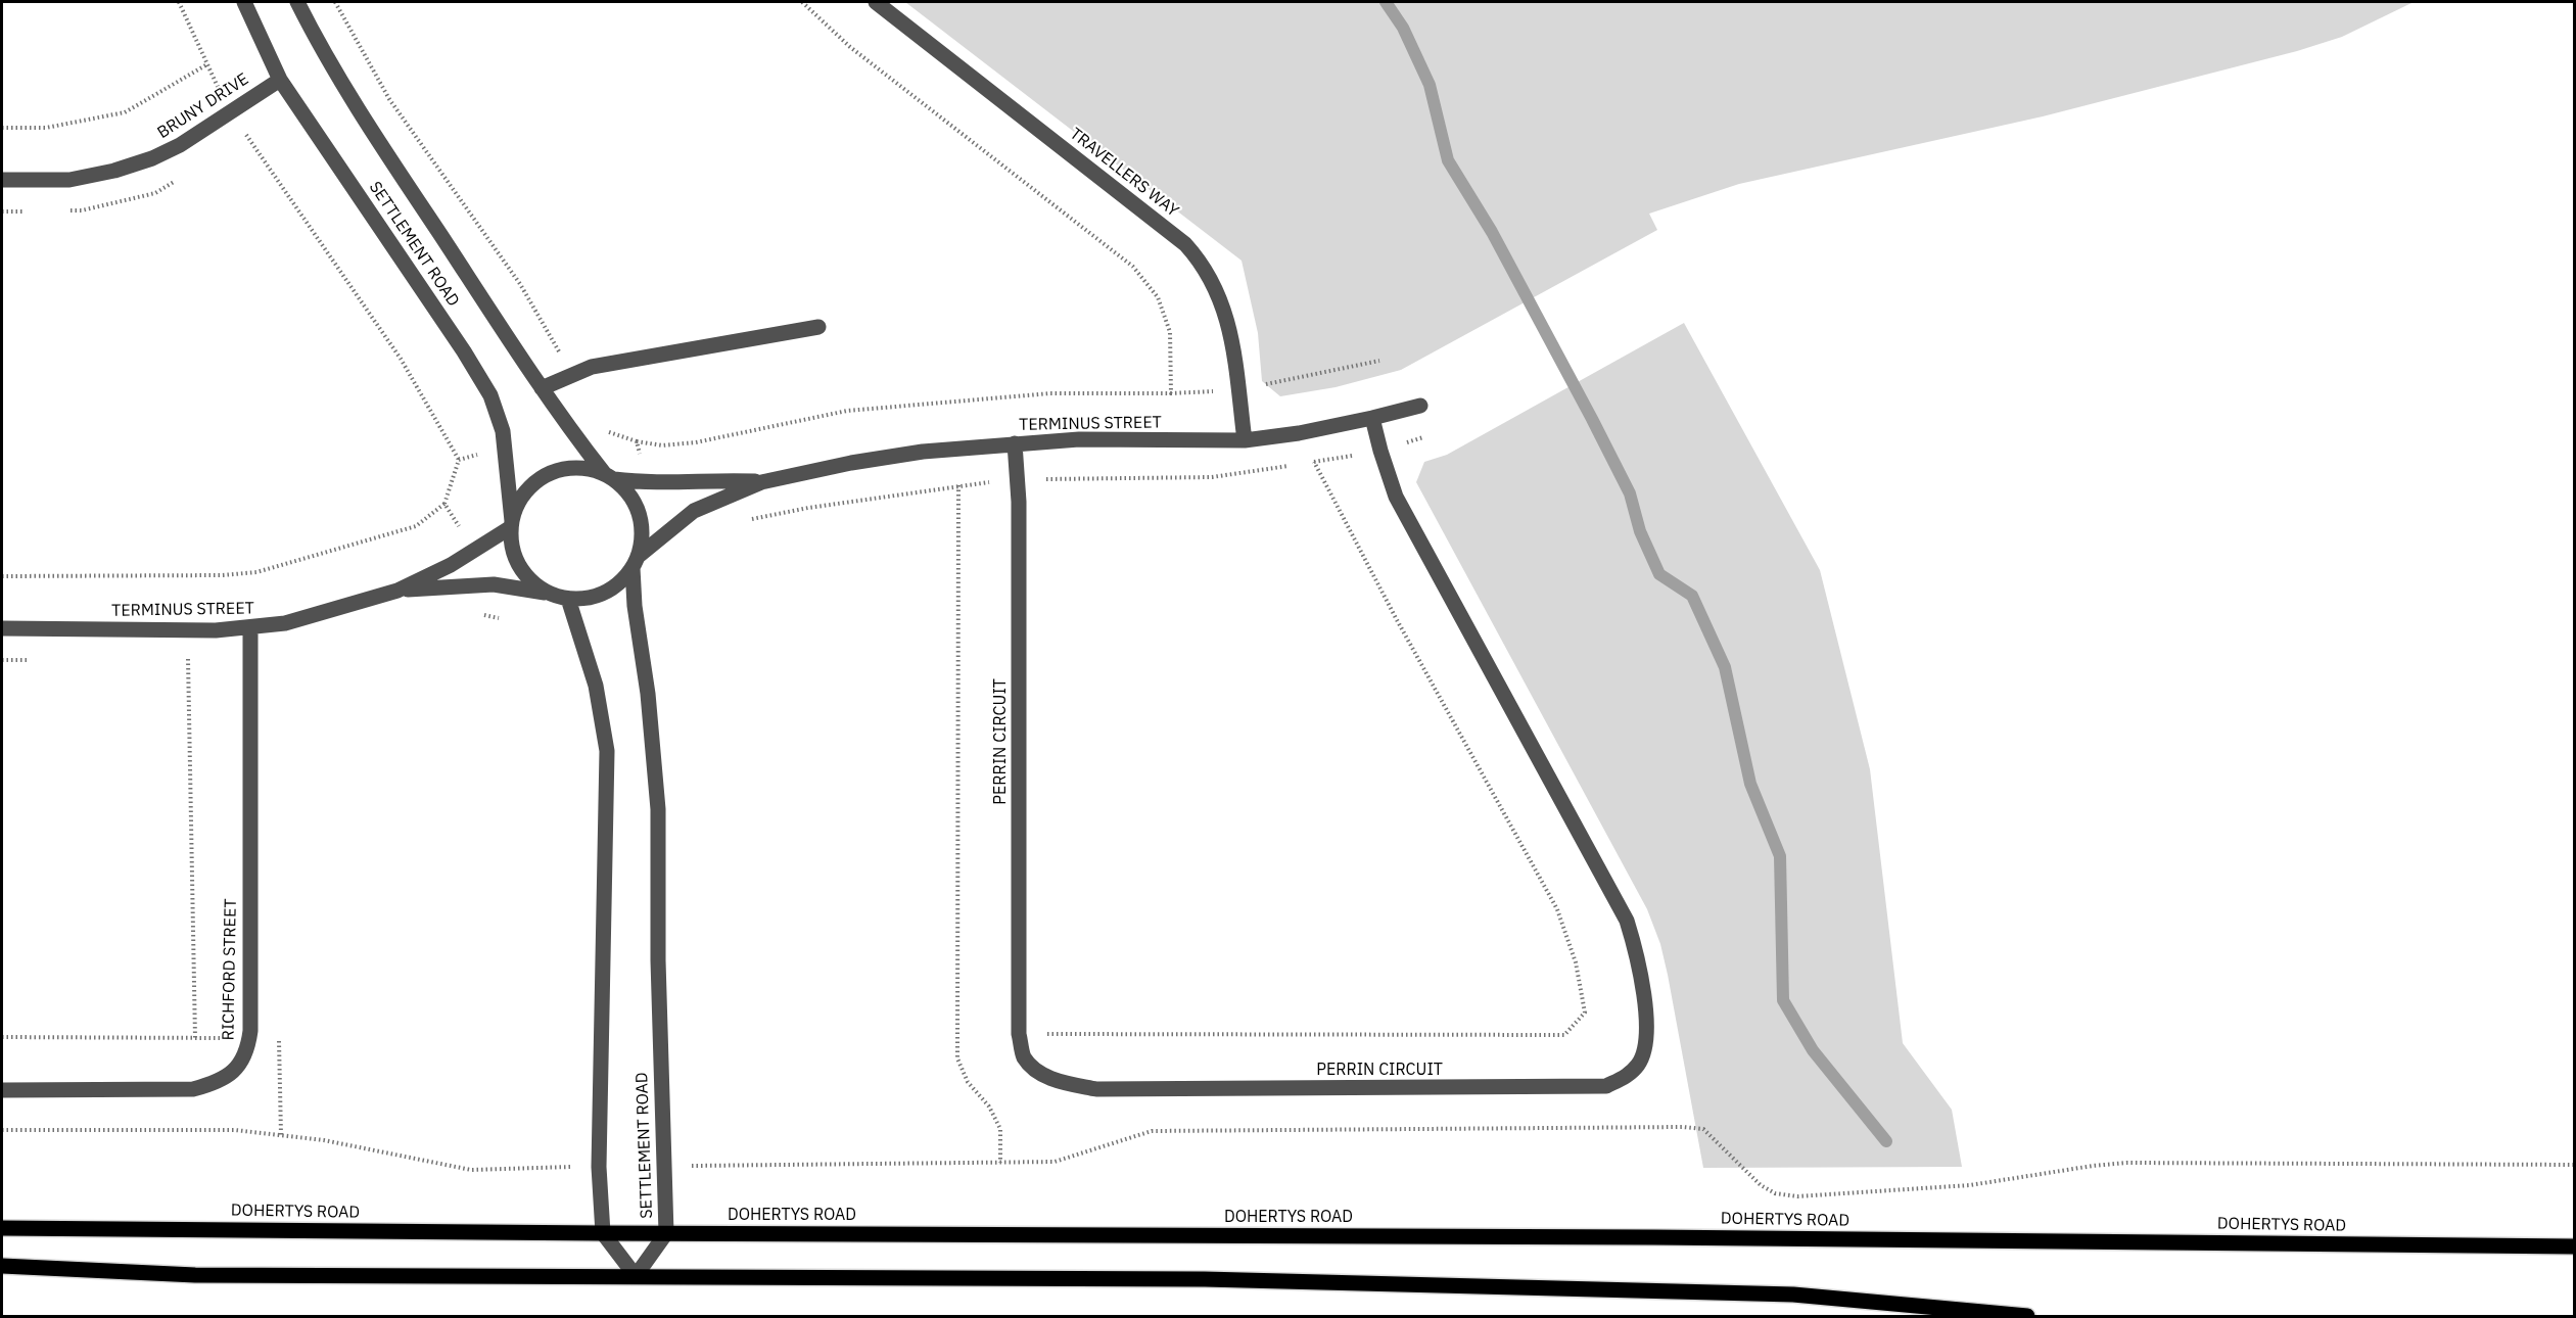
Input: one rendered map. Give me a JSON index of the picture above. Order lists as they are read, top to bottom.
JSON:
{
  "streets": {
    "main road": ["DOHERTYS ROAD"],
    "street": [
      "BRUNY DRIVE",
      "TRAVELLERS WAY",
      "SETTLEMENT ROAD",
      "TERMINUS STREET",
      "PERRIN CIRCUIT",
      "RICHFORD STREET"
    ]
  },
  "crossings": [
    ["BRUNY DRIVE", "SETTLEMENT ROAD"],
    ["TRAVELLERS WAY", "TERMINUS STREET"],
    ["SETTLEMENT ROAD", "TERMINUS STREET"],
    ["SETTLEMENT ROAD", "DOHERTYS ROAD"],
    ["TERMINUS STREET", "PERRIN CIRCUIT"],
    ["TERMINUS STREET", "RICHFORD STREET"]
  ]
}
